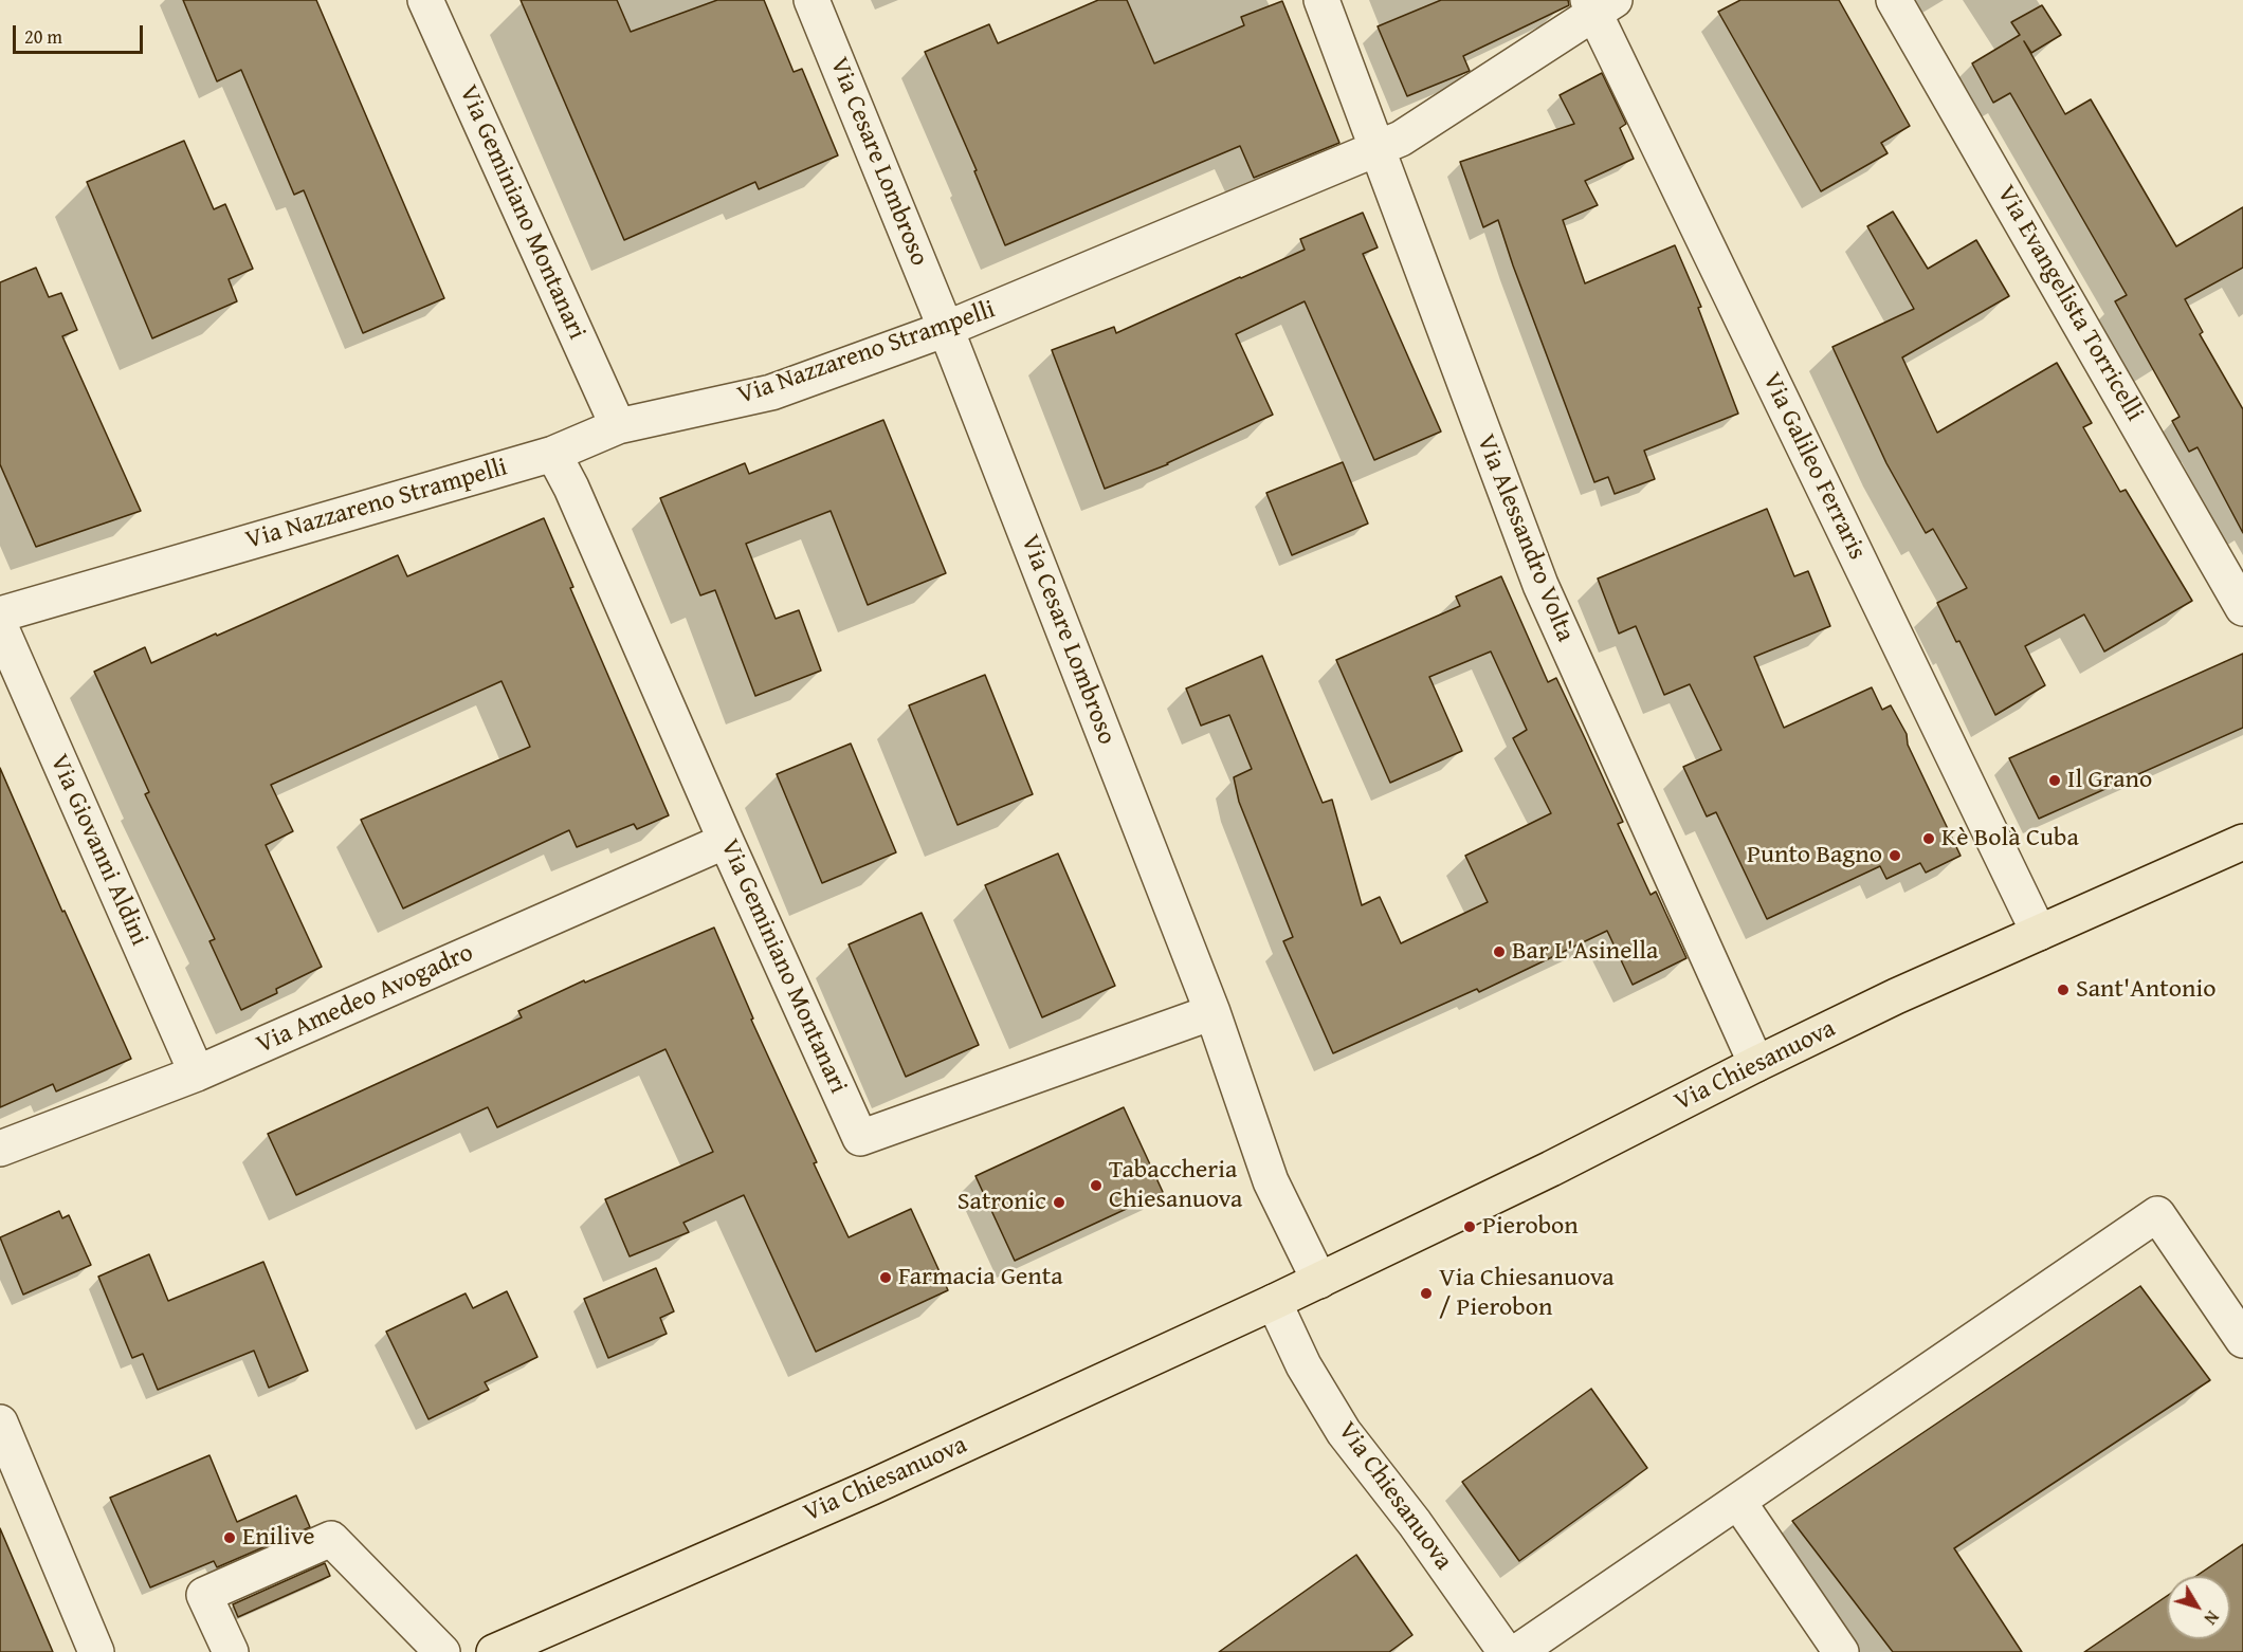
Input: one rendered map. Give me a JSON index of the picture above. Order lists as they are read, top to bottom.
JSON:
{
  "streets": {
    "main road": ["Via Chiesanuova"],
    "street": [
      "Via Cesare Lombroso",
      "Via Geminiano Montanari",
      "Via Evangelista Torricelli",
      "Via Nazzareno Strampelli",
      "Via Galileo Ferraris",
      "Via Alessandro Volta",
      "Via Giovanni Aldini",
      "Via Amedeo Avogadro"
    ]
  },
  "crossings": [
    ["Via Cesare Lombroso", "Via Geminiano Montanari"],
    ["Via Cesare Lombroso", "Via Nazzareno Strampelli"],
    ["Via Cesare Lombroso", "Via Chiesanuova"],
    ["Via Geminiano Montanari", "Via Nazzareno Strampelli"],
    ["Via Geminiano Montanari", "Via Amedeo Avogadro"],
    ["Via Nazzareno Strampelli", "Via Galileo Ferraris"],
    ["Via Nazzareno Strampelli", "Via Alessandro Volta"],
    ["Via Galileo Ferraris", "Via Chiesanuova"],
    ["Via Alessandro Volta", "Via Chiesanuova"],
    ["Via Giovanni Aldini", "Via Amedeo Avogadro"]
  ],
  "places": [
    "Il Grano",
    "Kè Bolà Cuba",
    "Punto Bagno",
    "Bar L'Asinella",
    "Sant'Antonio",
    "Tabaccheria Chiesanuova",
    "Satronic",
    "Pierobon",
    "Farmacia Genta",
    "Via Chiesanuova / Pierobon",
    "Enilive"
  ],
  "scale_bar": "20 m",
  "north": "bottom right"
}
